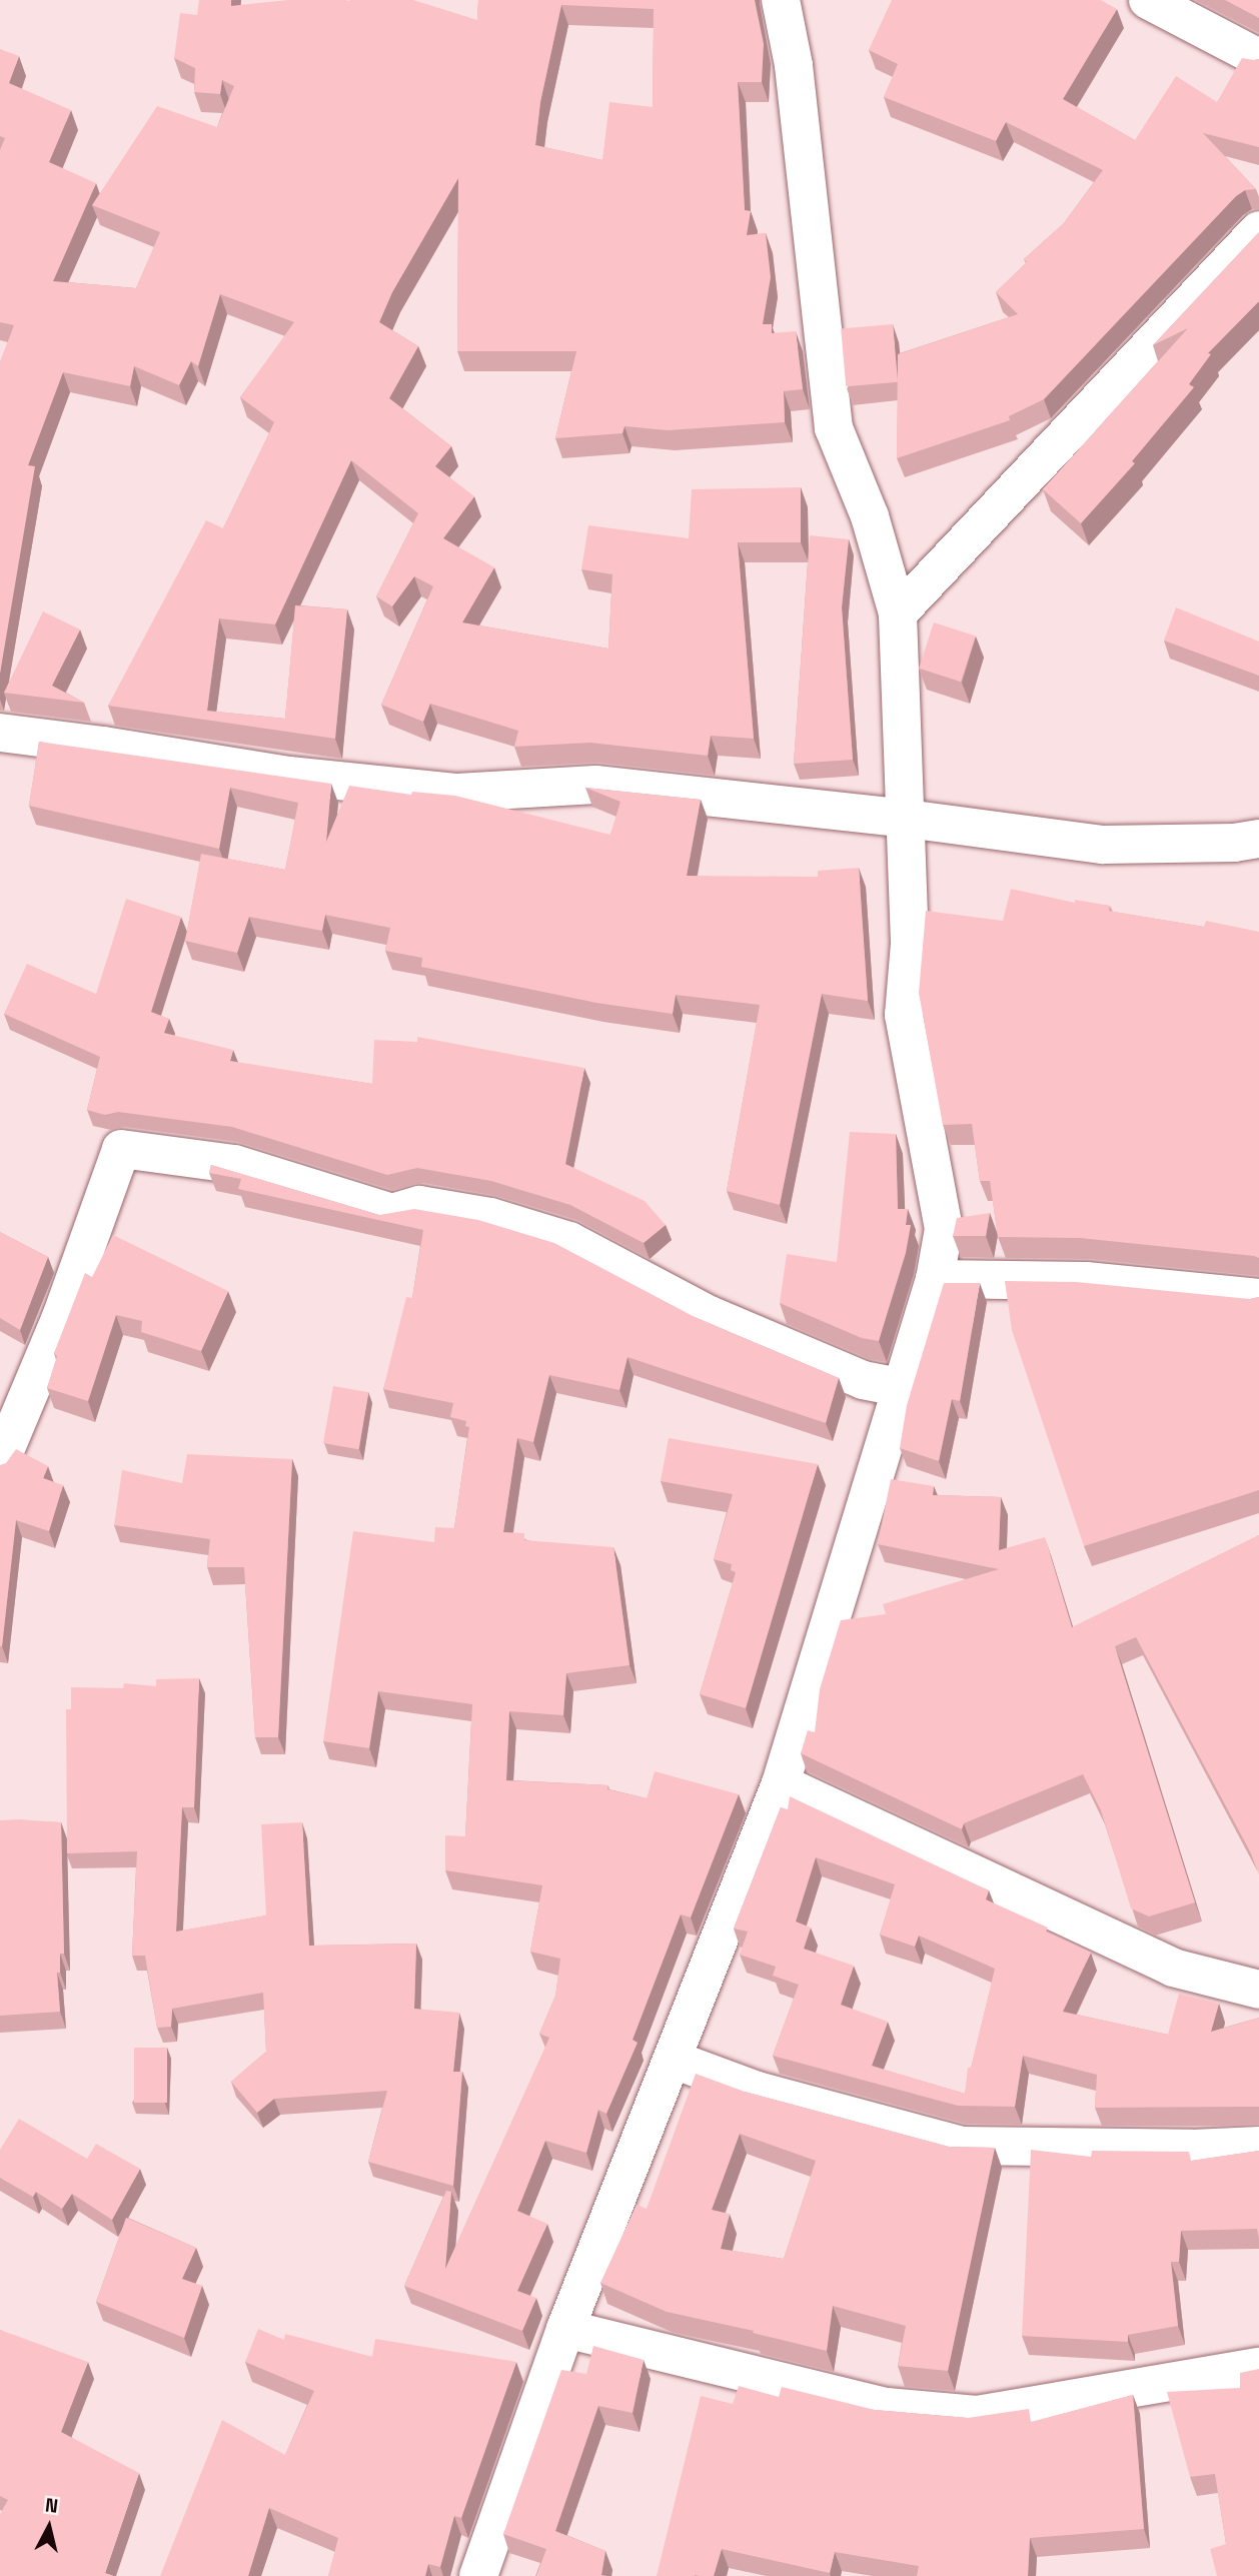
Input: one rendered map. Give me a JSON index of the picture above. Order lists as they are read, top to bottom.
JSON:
{
  "north": "top"
}
